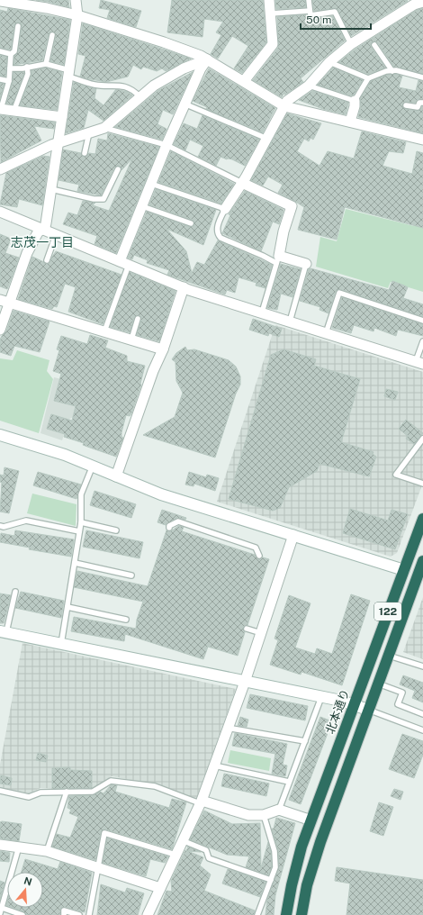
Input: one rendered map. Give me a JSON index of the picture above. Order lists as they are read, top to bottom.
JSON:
{
  "streets": {
    "highway": ["122", "北本通り"]
  },
  "districts": ["志茂一丁目"],
  "scale_bar": "50 m",
  "north": "top"
}
